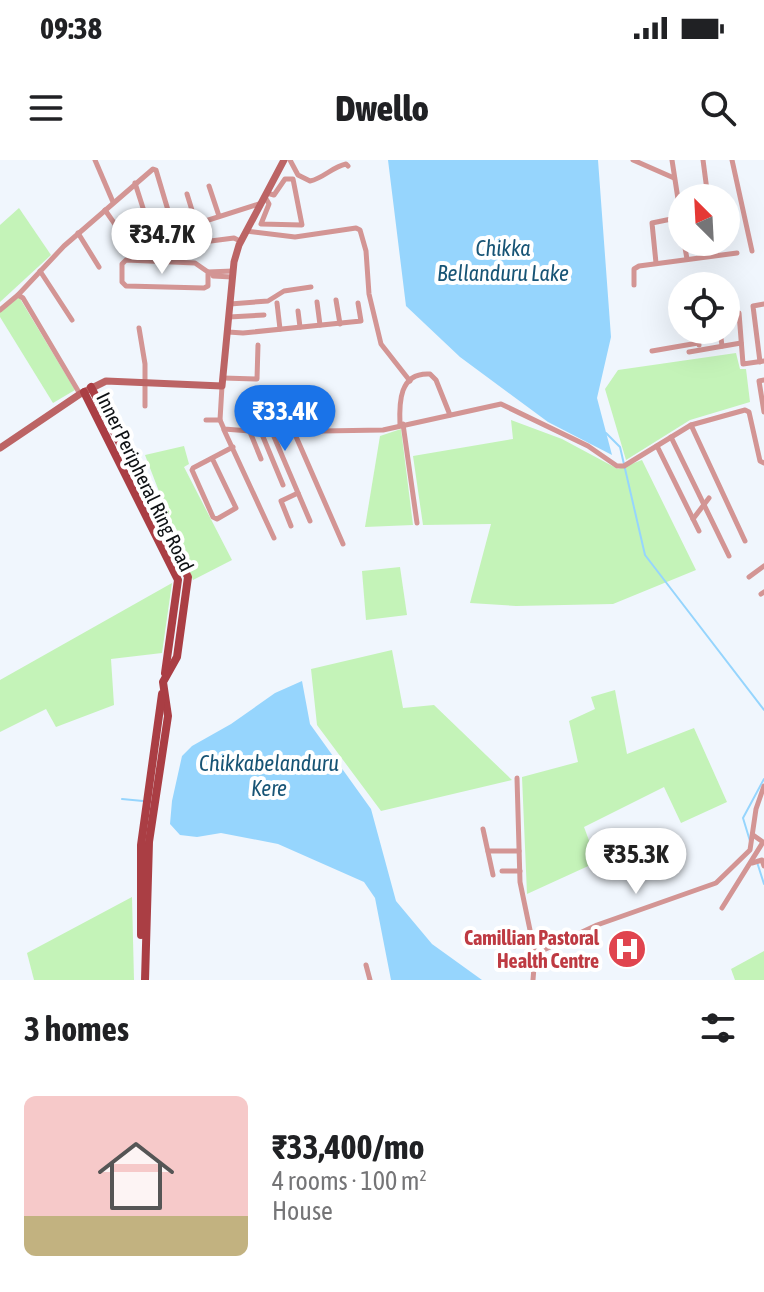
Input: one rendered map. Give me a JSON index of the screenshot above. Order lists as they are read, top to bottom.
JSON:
{
  "streets": {
    "main road": ["Inner Peripheral Ring Road"]
  },
  "water": ["Chikka Bellanduru Lake", "Chikkabelanduru Kere"],
  "places": {
    "hospital": ["Camillian Pastoral Health Centre"]
  },
  "north": "top left",
  "page": {
    "status": "09:38",
    "header": "Dwello",
    "price": ["₹34.7K", "₹33.4K", "₹35.3K"],
    "heading": "3 homes",
    "list": [
      {
        "name": "₹33,400/mo",
        "note": "4 rooms · 100 m² · House"
      }
    ]
  }
}
